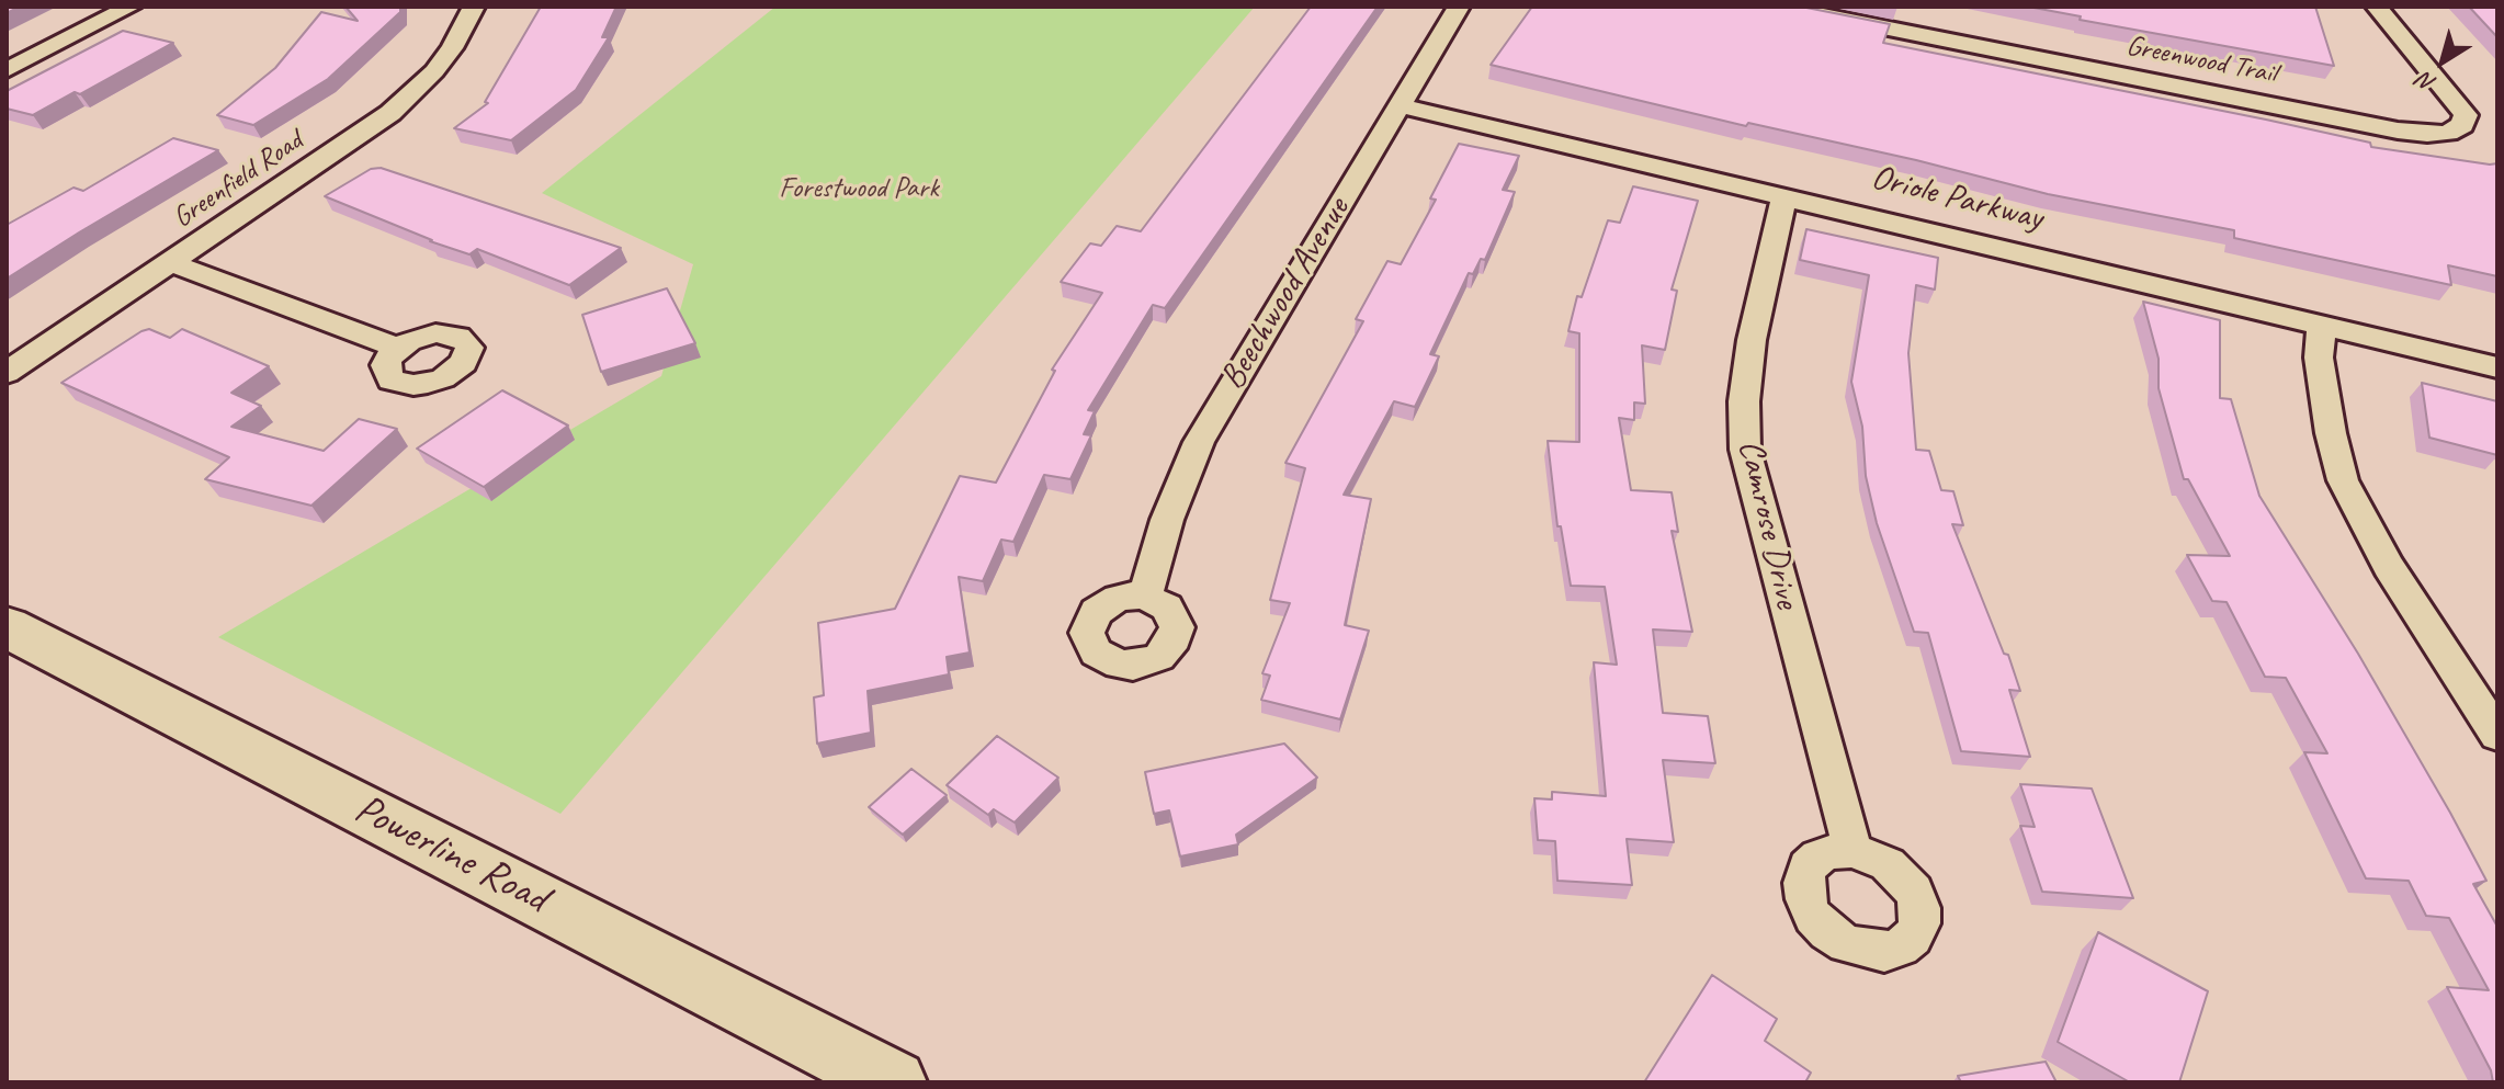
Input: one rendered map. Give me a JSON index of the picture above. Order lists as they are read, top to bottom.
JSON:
{
  "streets": {
    "main road": ["Powerline Road"],
    "street": [
      "Greenwood Trail",
      "Greenfield Road",
      "Oriole Parkway",
      "Beechwood Avenue",
      "Camrose Drive"
    ]
  },
  "crossings": [
    ["Oriole Parkway", "Beechwood Avenue"],
    ["Oriole Parkway", "Camrose Drive"]
  ],
  "parks": ["Forestwood Park"],
  "north": "bottom left"
}
